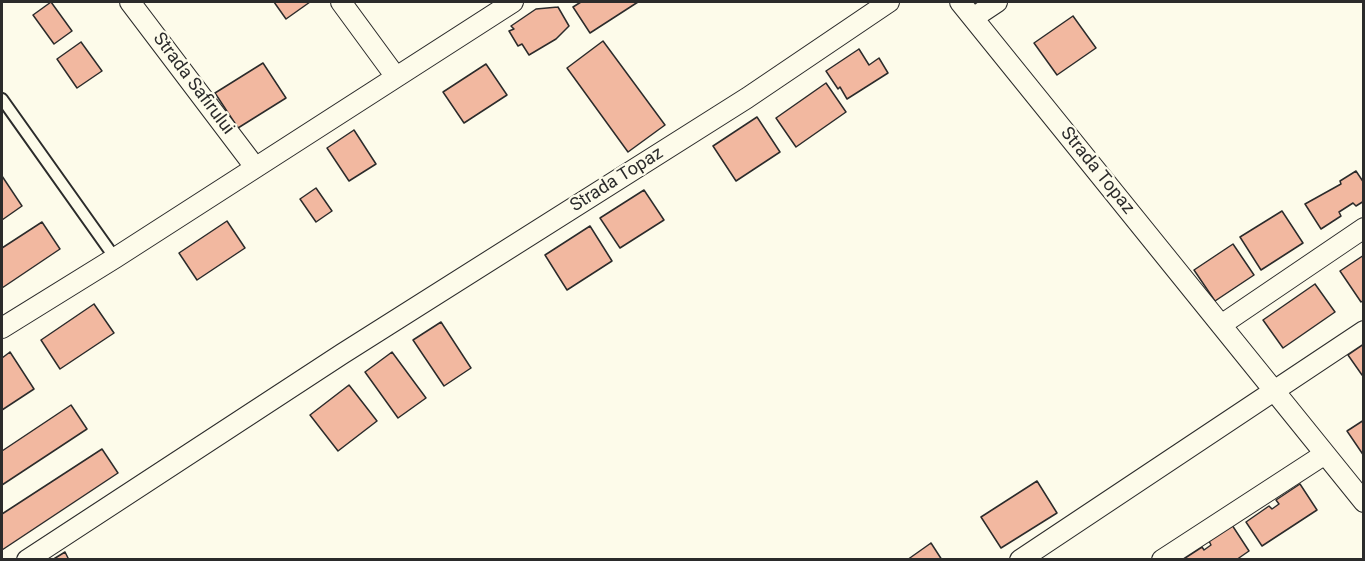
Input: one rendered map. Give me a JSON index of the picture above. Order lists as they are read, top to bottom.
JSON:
{
  "streets": {
    "street": ["Strada Safirului", "Strada Topaz"]
  }
}
